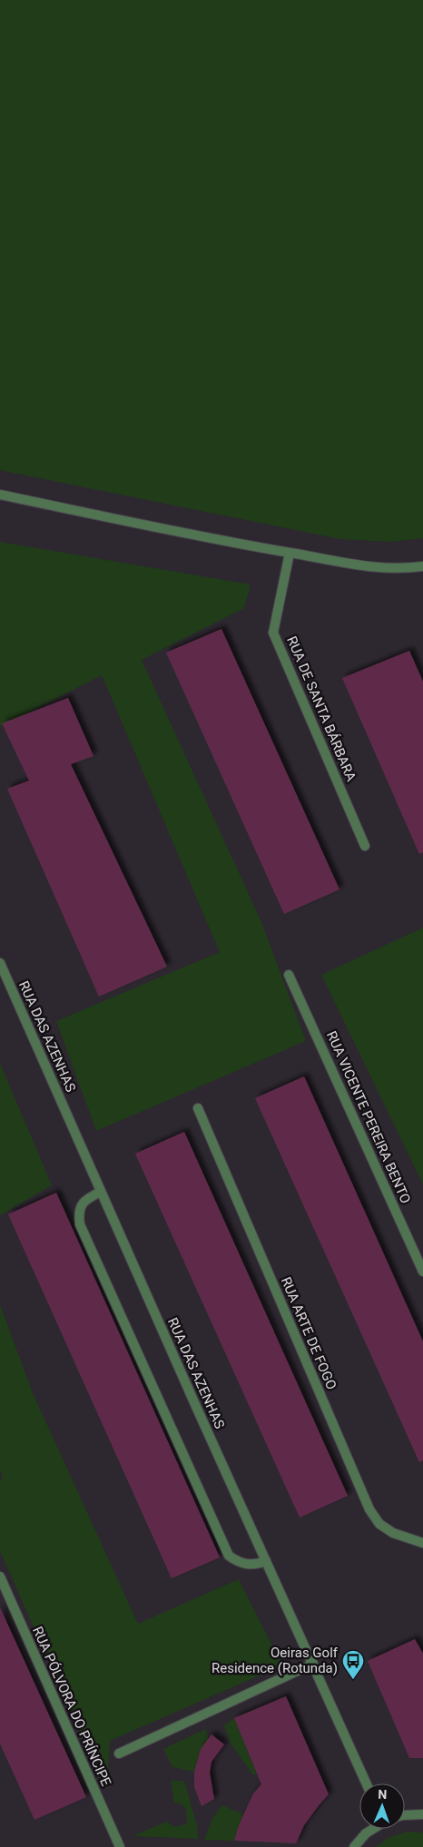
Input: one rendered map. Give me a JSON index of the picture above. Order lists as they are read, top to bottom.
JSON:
{
  "streets": {
    "street": [
      "RUA DE SANTA BÁRBARA",
      "RUA DAS AZENHAS",
      "RUA VICENTE PEREIRA BENTO",
      "RUA ARTE DE FOGO",
      "RUA PÓLVORA DO PRÍNCIPE"
    ]
  },
  "places": {
    "bus stop": ["Oeiras Golf Residence (Rotunda)"]
  },
  "north": "top"
}
